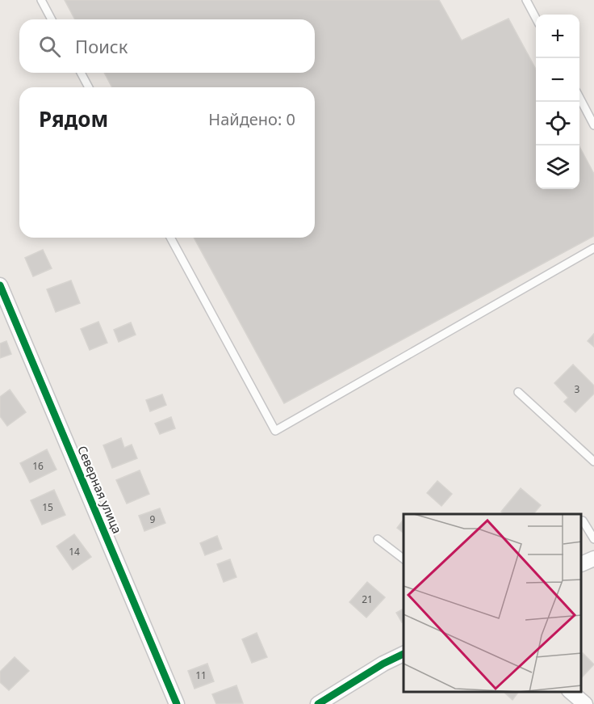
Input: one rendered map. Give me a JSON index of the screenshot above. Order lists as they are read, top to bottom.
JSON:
{
  "streets": {
    "street": ["Северная улица"]
  },
  "house_numbers": [
    "3",
    "16",
    "15",
    "9",
    "14",
    "21",
    "11"
  ],
  "page": {
    "map_buttons": ["+", "−"],
    "search": "Поиск",
    "heading": ["Рядом", "Найдено: 0"]
  }
}
